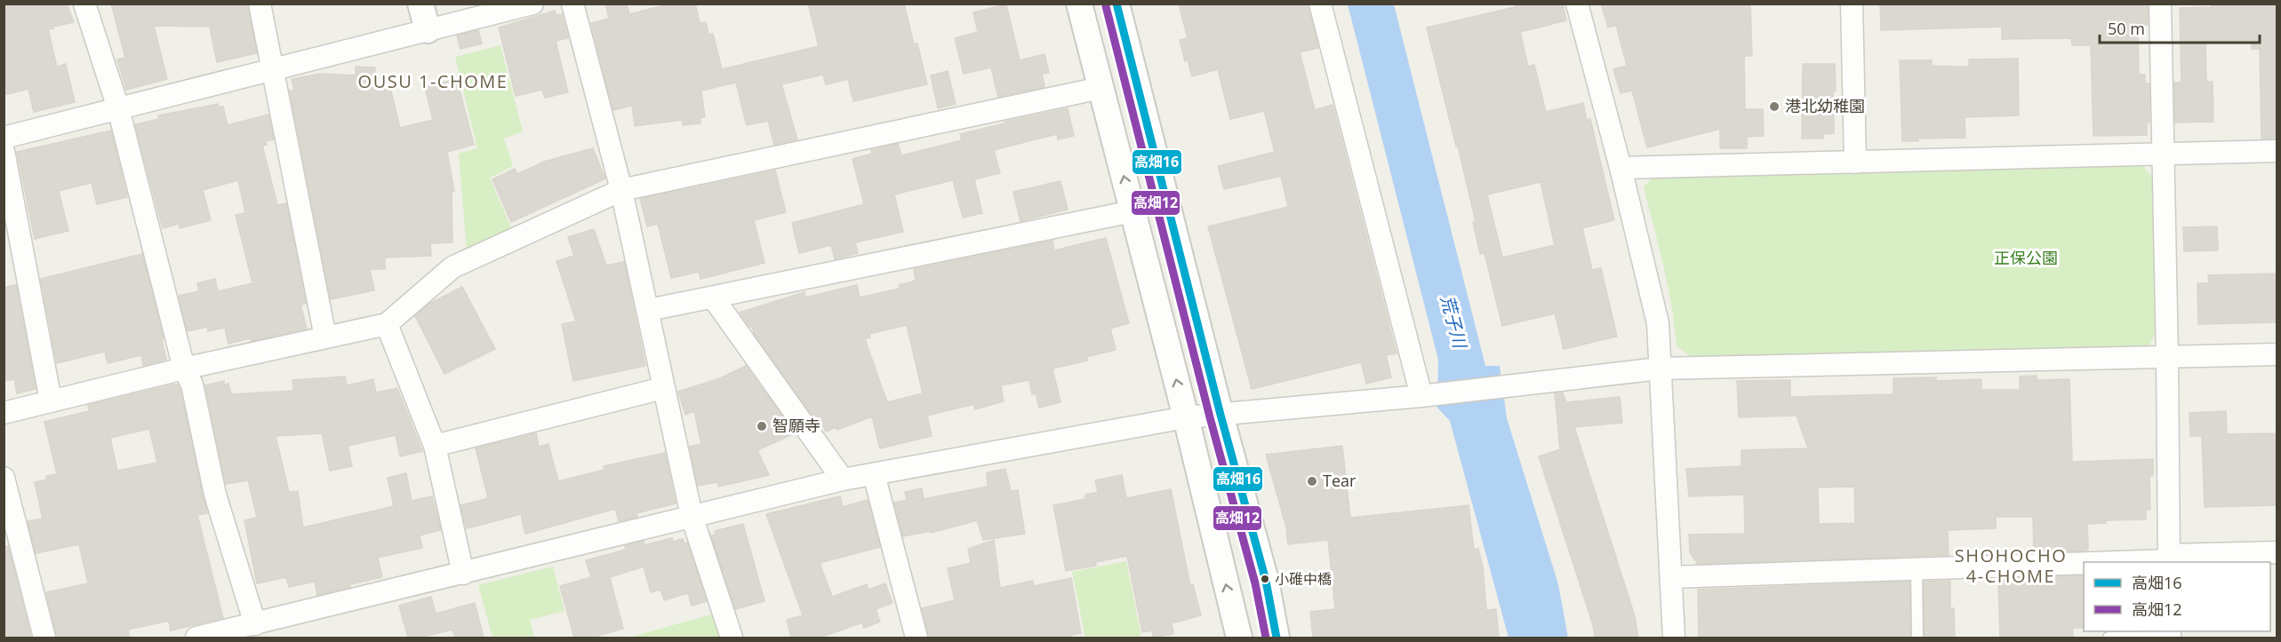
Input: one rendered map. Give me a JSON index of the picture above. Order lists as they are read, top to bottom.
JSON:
{
  "districts": ["OUSU 1-CHOME", "SHOHOCHO 4-CHOME"],
  "water": ["荒子川"],
  "parks": ["正保公園"],
  "places": [
    "港北幼稚園",
    "智願寺",
    "Tear",
    "小碓中橋"
  ],
  "lines": ["transit line 高畑16", "transit line 高畑12"],
  "legend": ["高畑16", "高畑12"],
  "scale_bar": "50 m"
}
